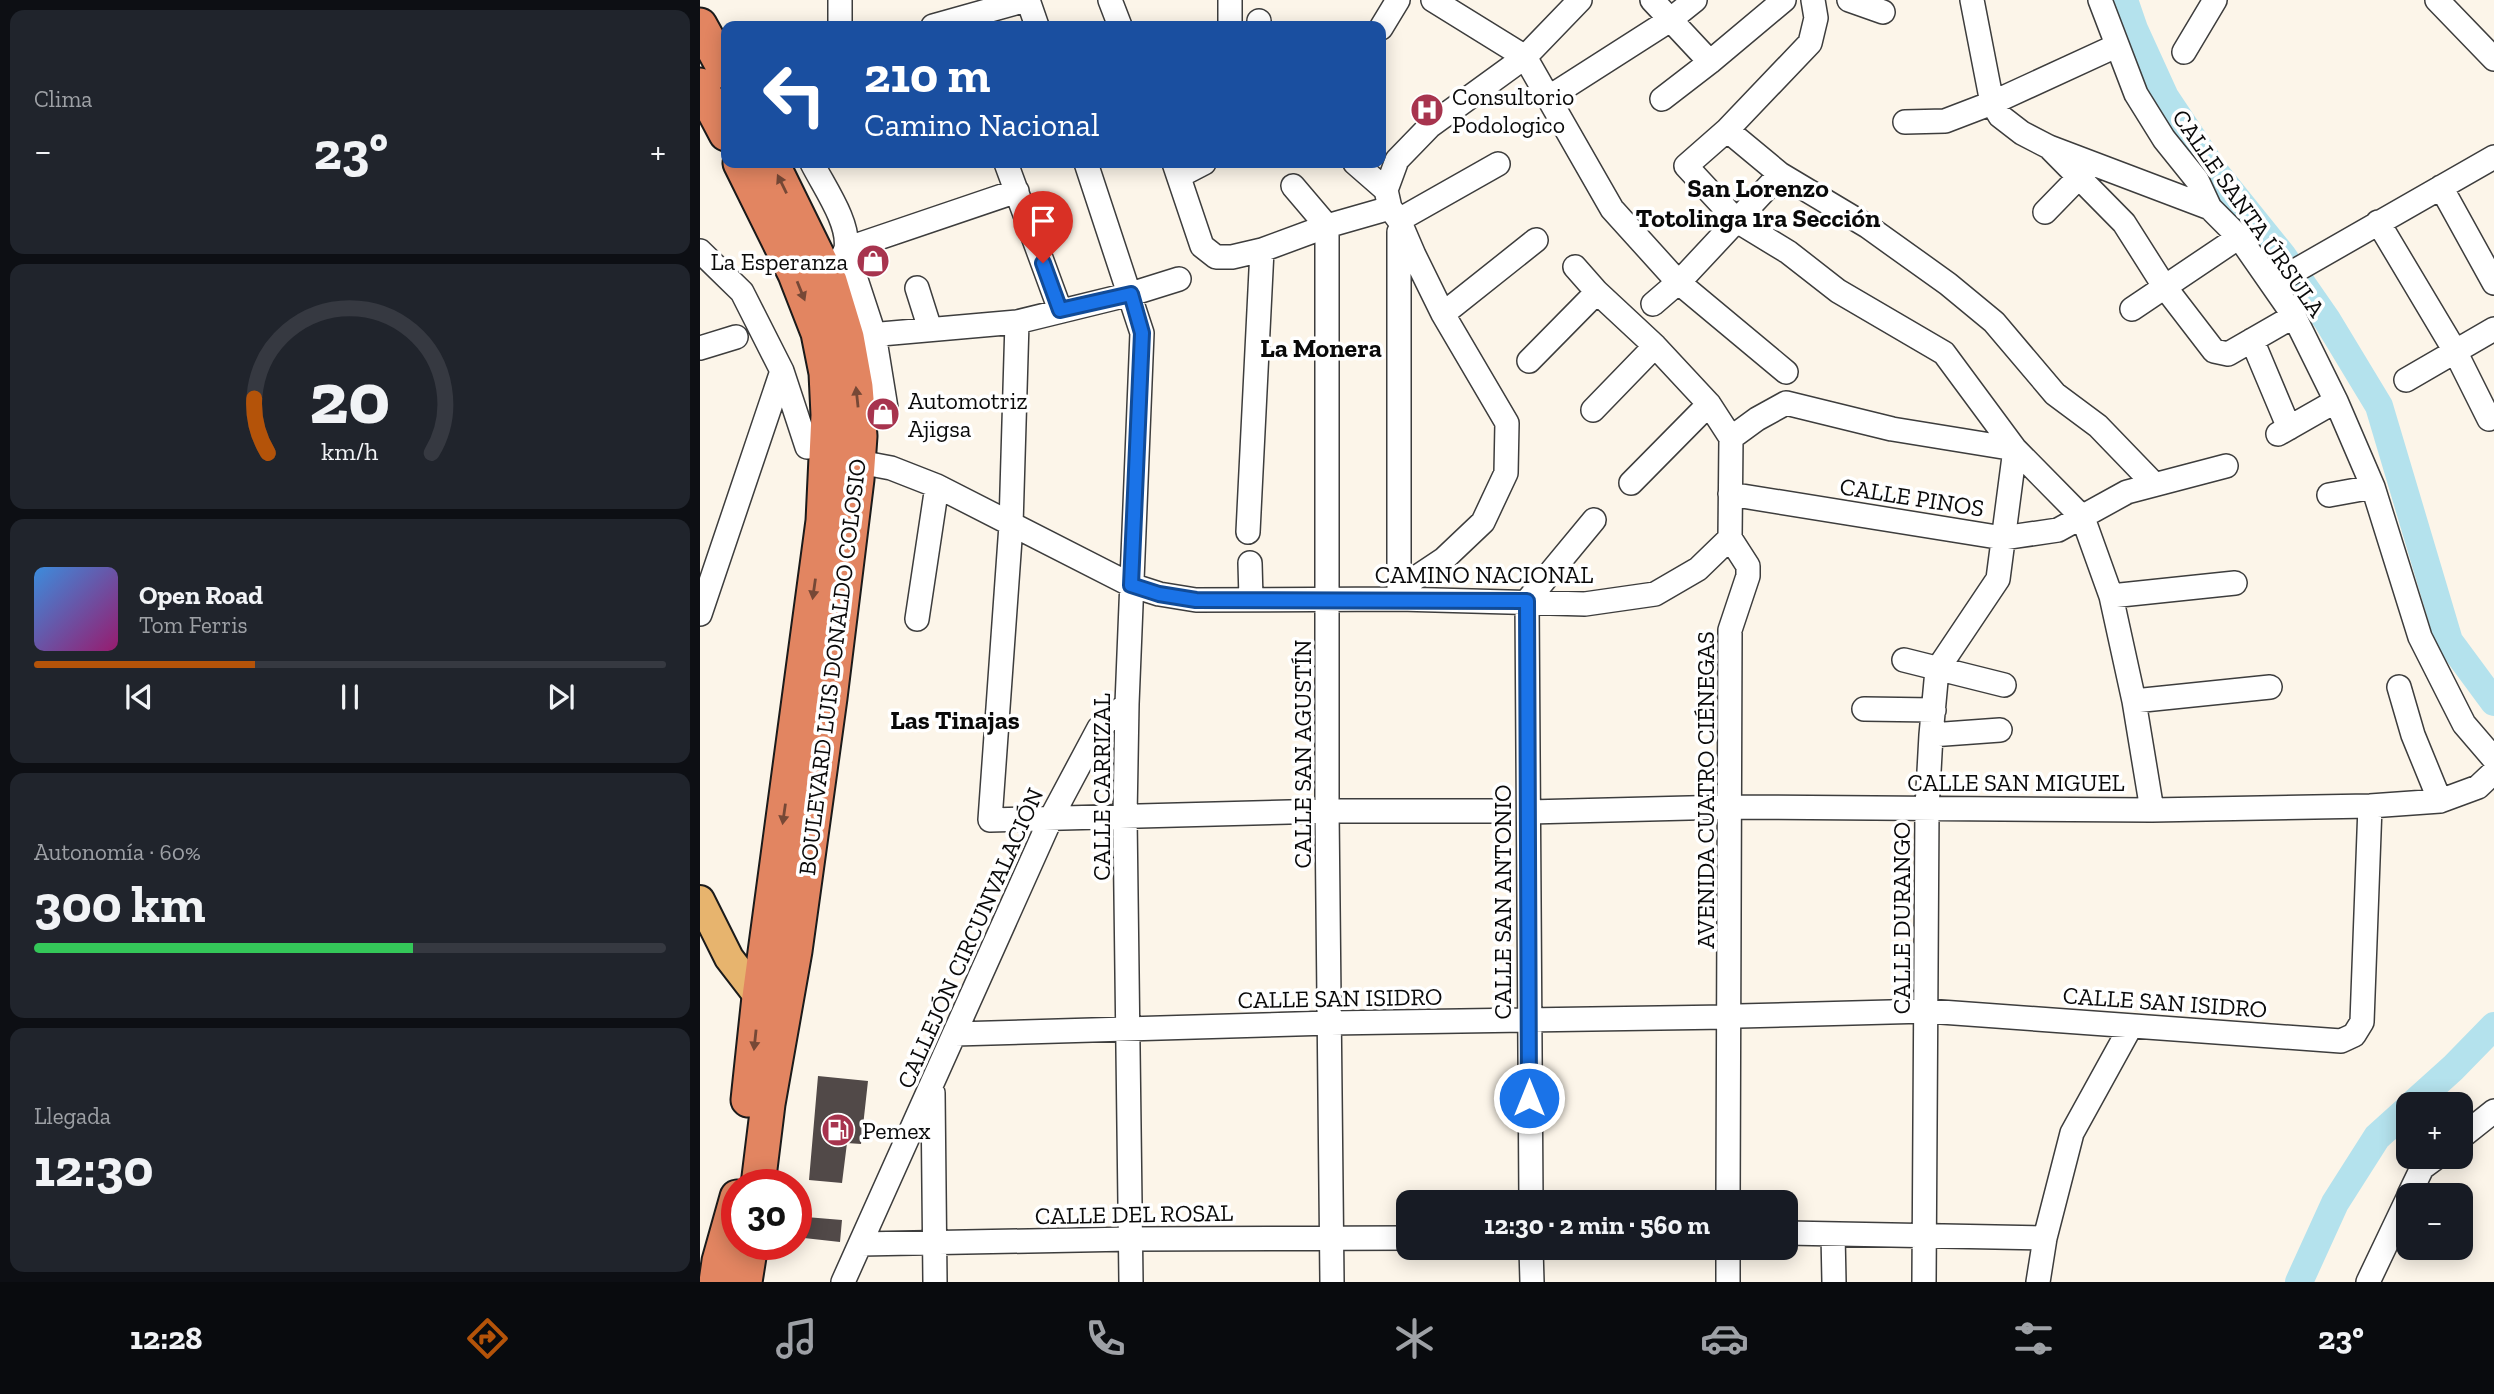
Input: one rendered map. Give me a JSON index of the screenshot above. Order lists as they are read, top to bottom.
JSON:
{
  "streets": {
    "highway": ["BOULEVARD LUIS DONALDO COLOSIO"],
    "street": [
      "CALLE SANTA ÚRSULA",
      "CALLE PINOS",
      "CAMINO NACIONAL",
      "CALLE SAN AGUSTÍN",
      "CALLE SAN MIGUEL",
      "CALLE CARRIZAL",
      "AVENIDA CUATRO CIÉNEGAS",
      "CALLE SAN ANTONIO",
      "CALLE DURANGO",
      "CALLEJÓN CIRCUNVALACIÓN",
      "CALLE SAN ISIDRO",
      "CALLE DEL ROSAL"
    ]
  },
  "crossings": [
    ["CALLE PINOS", "CALLE DURANGO"],
    ["CAMINO NACIONAL", "BOULEVARD LUIS DONALDO COLOSIO"],
    ["CAMINO NACIONAL", "CALLE SAN AGUSTÍN"],
    ["CAMINO NACIONAL", "CALLE CARRIZAL"],
    ["CAMINO NACIONAL", "AVENIDA CUATRO CIÉNEGAS"],
    ["CAMINO NACIONAL", "CALLE SAN ANTONIO"],
    ["CALLE SAN AGUSTÍN", "CALLE SAN ISIDRO"],
    ["CALLE SAN AGUSTÍN", "CALLE DEL ROSAL"],
    ["CALLE SAN MIGUEL", "AVENIDA CUATRO CIÉNEGAS"],
    ["CALLE SAN MIGUEL", "CALLE SAN ANTONIO"],
    ["CALLE SAN MIGUEL", "CALLE DURANGO"],
    ["CALLE SAN MIGUEL", "CALLE SAN ISIDRO"],
    ["CALLE CARRIZAL", "CALLEJÓN CIRCUNVALACIÓN"],
    ["CALLE CARRIZAL", "CALLE SAN ISIDRO"],
    ["CALLE CARRIZAL", "CALLE DEL ROSAL"],
    ["AVENIDA CUATRO CIÉNEGAS", "CALLE SAN ISIDRO"],
    ["CALLE SAN ANTONIO", "CALLE SAN ISIDRO"],
    ["CALLE DURANGO", "CALLE SAN ISIDRO"],
    ["CALLEJÓN CIRCUNVALACIÓN", "CALLE SAN ISIDRO"],
    ["CALLEJÓN CIRCUNVALACIÓN", "CALLE DEL ROSAL"]
  ],
  "districts": ["San Lorenzo Totolinga 1ra Sección", "La Monera", "Las Tinajas"],
  "places": {
    "hospital": ["Consultorio Podologico"],
    "shop": ["La Esperanza", "Automotriz Ajigsa"],
    "fuel station": ["Pemex"]
  },
  "page": {
    "tile": [
      "Clima",
      ["Autonomía · 60%", "300 km"],
      ["Llegada", "12:30"]
    ],
    "turn": ["210 m", "Camino Nacional"],
    "heat": ["−", "23°", "+"],
    "song": ["Open Road", "Tom Ferris"],
    "map_buttons": ["+", "−"],
    "limit": "30",
    "trip": "12:30 · 2 min · 560 m",
    "tabs": ["12:28", "23°"],
    "gauge": ["20", "km/h"]
  }
}
